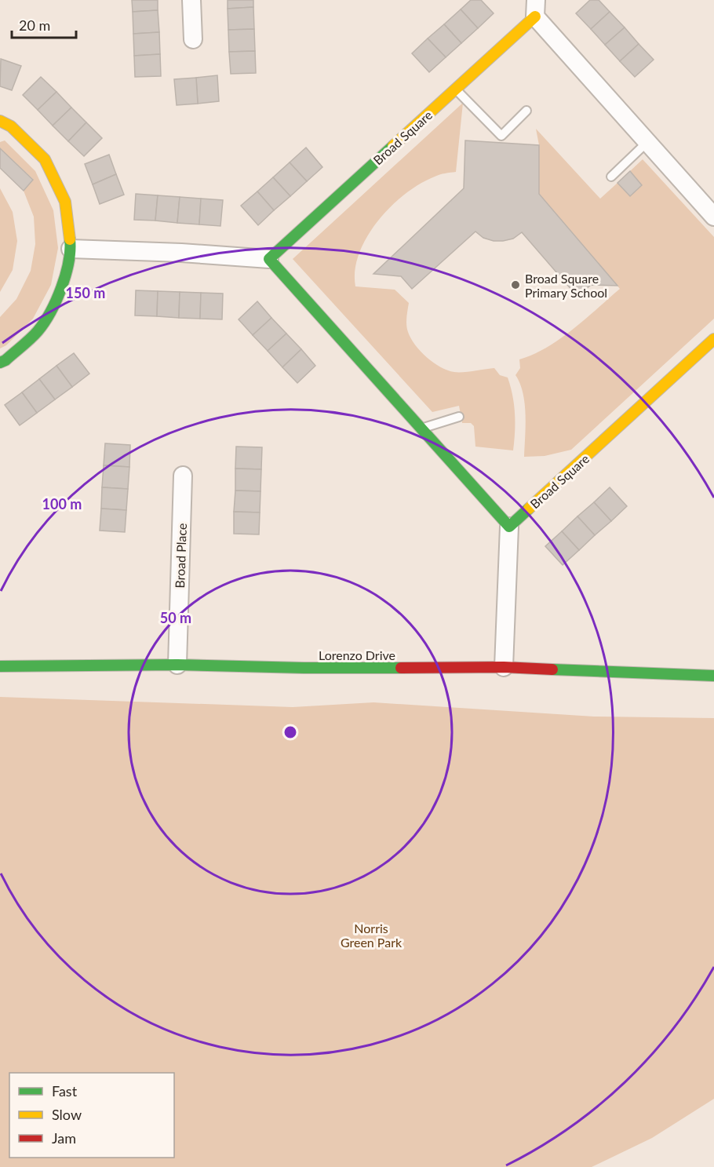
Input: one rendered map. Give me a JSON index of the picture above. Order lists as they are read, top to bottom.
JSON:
{
  "streets": {
    "street": ["Broad Square", "Broad Place", "Lorenzo Drive"]
  },
  "crossings": [
    ["Broad Place", "Lorenzo Drive"]
  ],
  "parks": ["Norris Green Park"],
  "places": ["Broad Square Primary School"],
  "legend": ["Fast", "Slow", "Jam"],
  "scale_bar": "20 m",
  "rings": ["150 m", "100 m", "50 m"]
}
